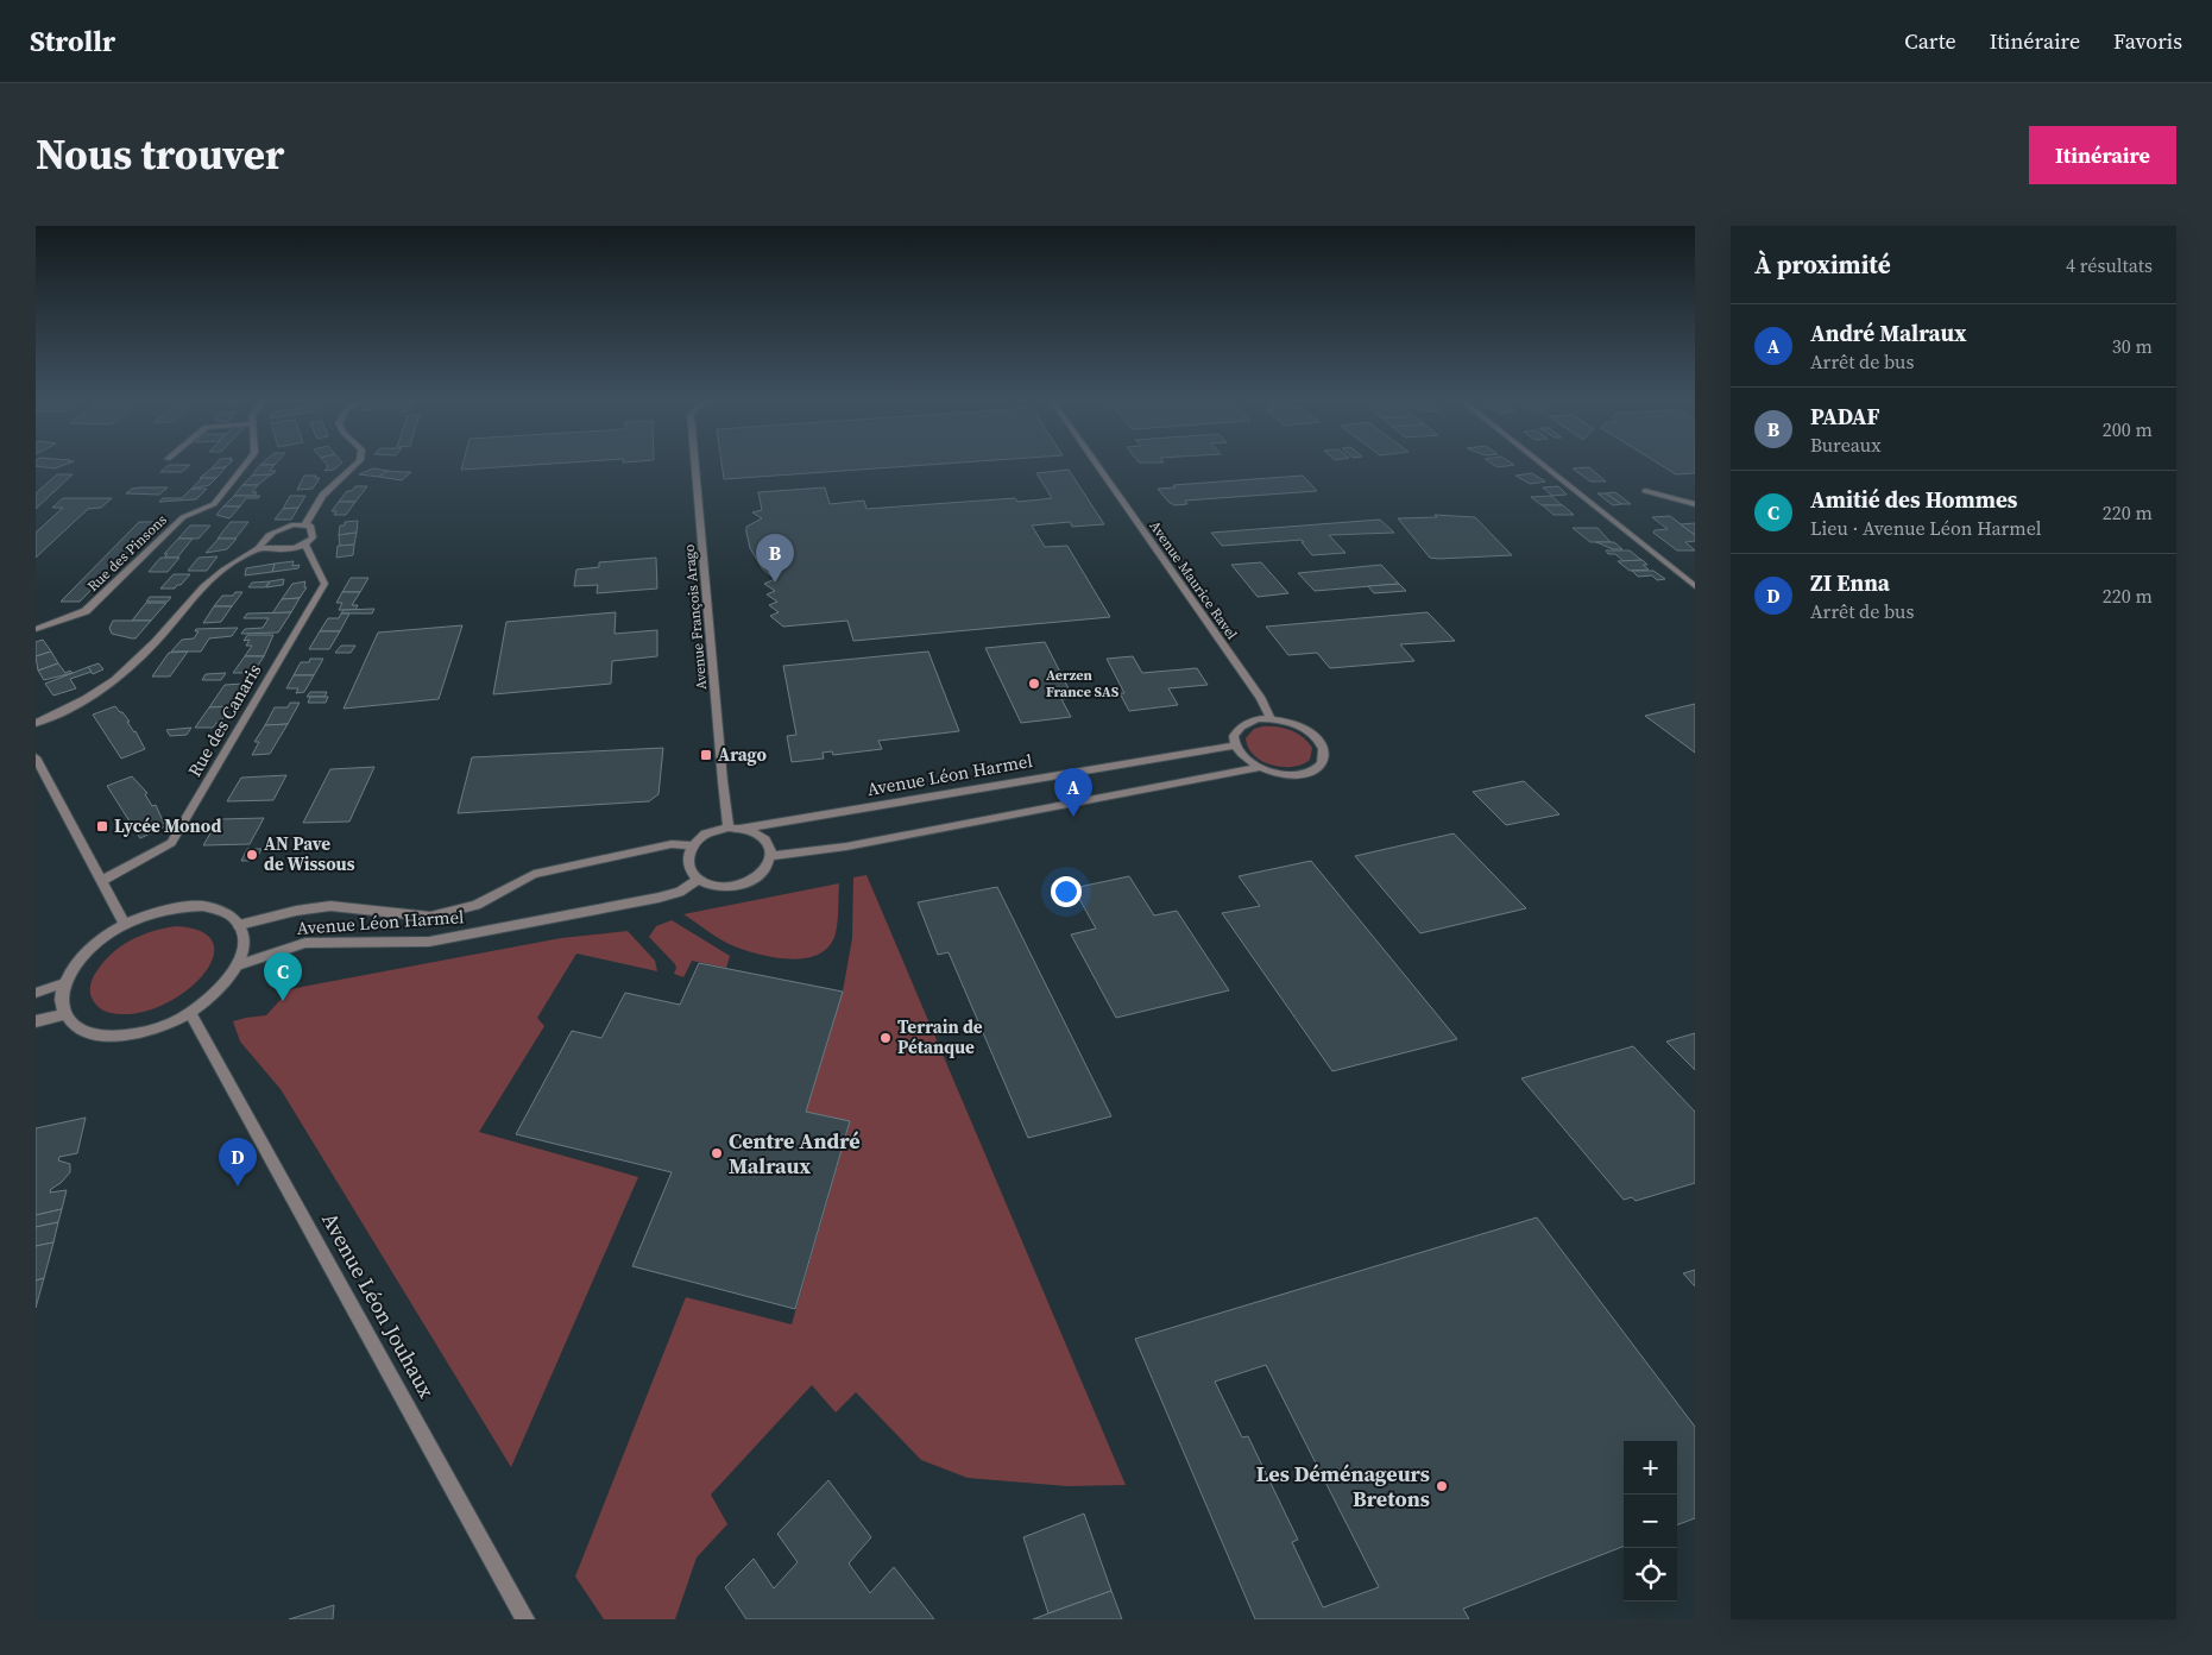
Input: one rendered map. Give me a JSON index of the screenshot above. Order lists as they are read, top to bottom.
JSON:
{
  "streets": {
    "street": [
      "Rue des Pinsons",
      "Avenue Maurice Ravel",
      "Avenue François Arago",
      "Rue des Canaris",
      "Avenue Léon Harmel",
      "Avenue Léon Jouhaux"
    ]
  },
  "crossings": [
    ["Avenue Maurice Ravel", "Avenue Léon Harmel"],
    ["Avenue François Arago", "Avenue Léon Harmel"],
    ["Avenue Léon Harmel", "Avenue Léon Jouhaux"]
  ],
  "places": {
    "other": [
      "Aerzen France SAS",
      "AN Pave de Wissous",
      "Terrain de Pétanque",
      "Centre André Malraux",
      "Les Déménageurs Bretons"
    ],
    "transit": ["Arago", "Lycée Monod"]
  },
  "page": {
    "header": "Strollr",
    "nav": ["Carte", "Itinéraire", "Favoris"],
    "title": "Nous trouver",
    "buttons": "Itinéraire",
    "heading": ["À proximité", "4 résultats"],
    "list": [
      {
        "mark": "A",
        "name": "André Malraux",
        "note": "Arrêt de bus",
        "value": "30 m"
      },
      {
        "mark": "B",
        "name": "PADAF",
        "note": "Bureaux",
        "value": "200 m"
      },
      {
        "mark": "C",
        "name": "Amitié des Hommes",
        "note": "Lieu · Avenue Léon Harmel",
        "value": "220 m"
      },
      {
        "mark": "D",
        "name": "ZI Enna",
        "note": "Arrêt de bus",
        "value": "220 m"
      }
    ],
    "pins": [
      "B",
      "A",
      "C",
      "D"
    ],
    "map_buttons": ["+", "−"]
  }
}
